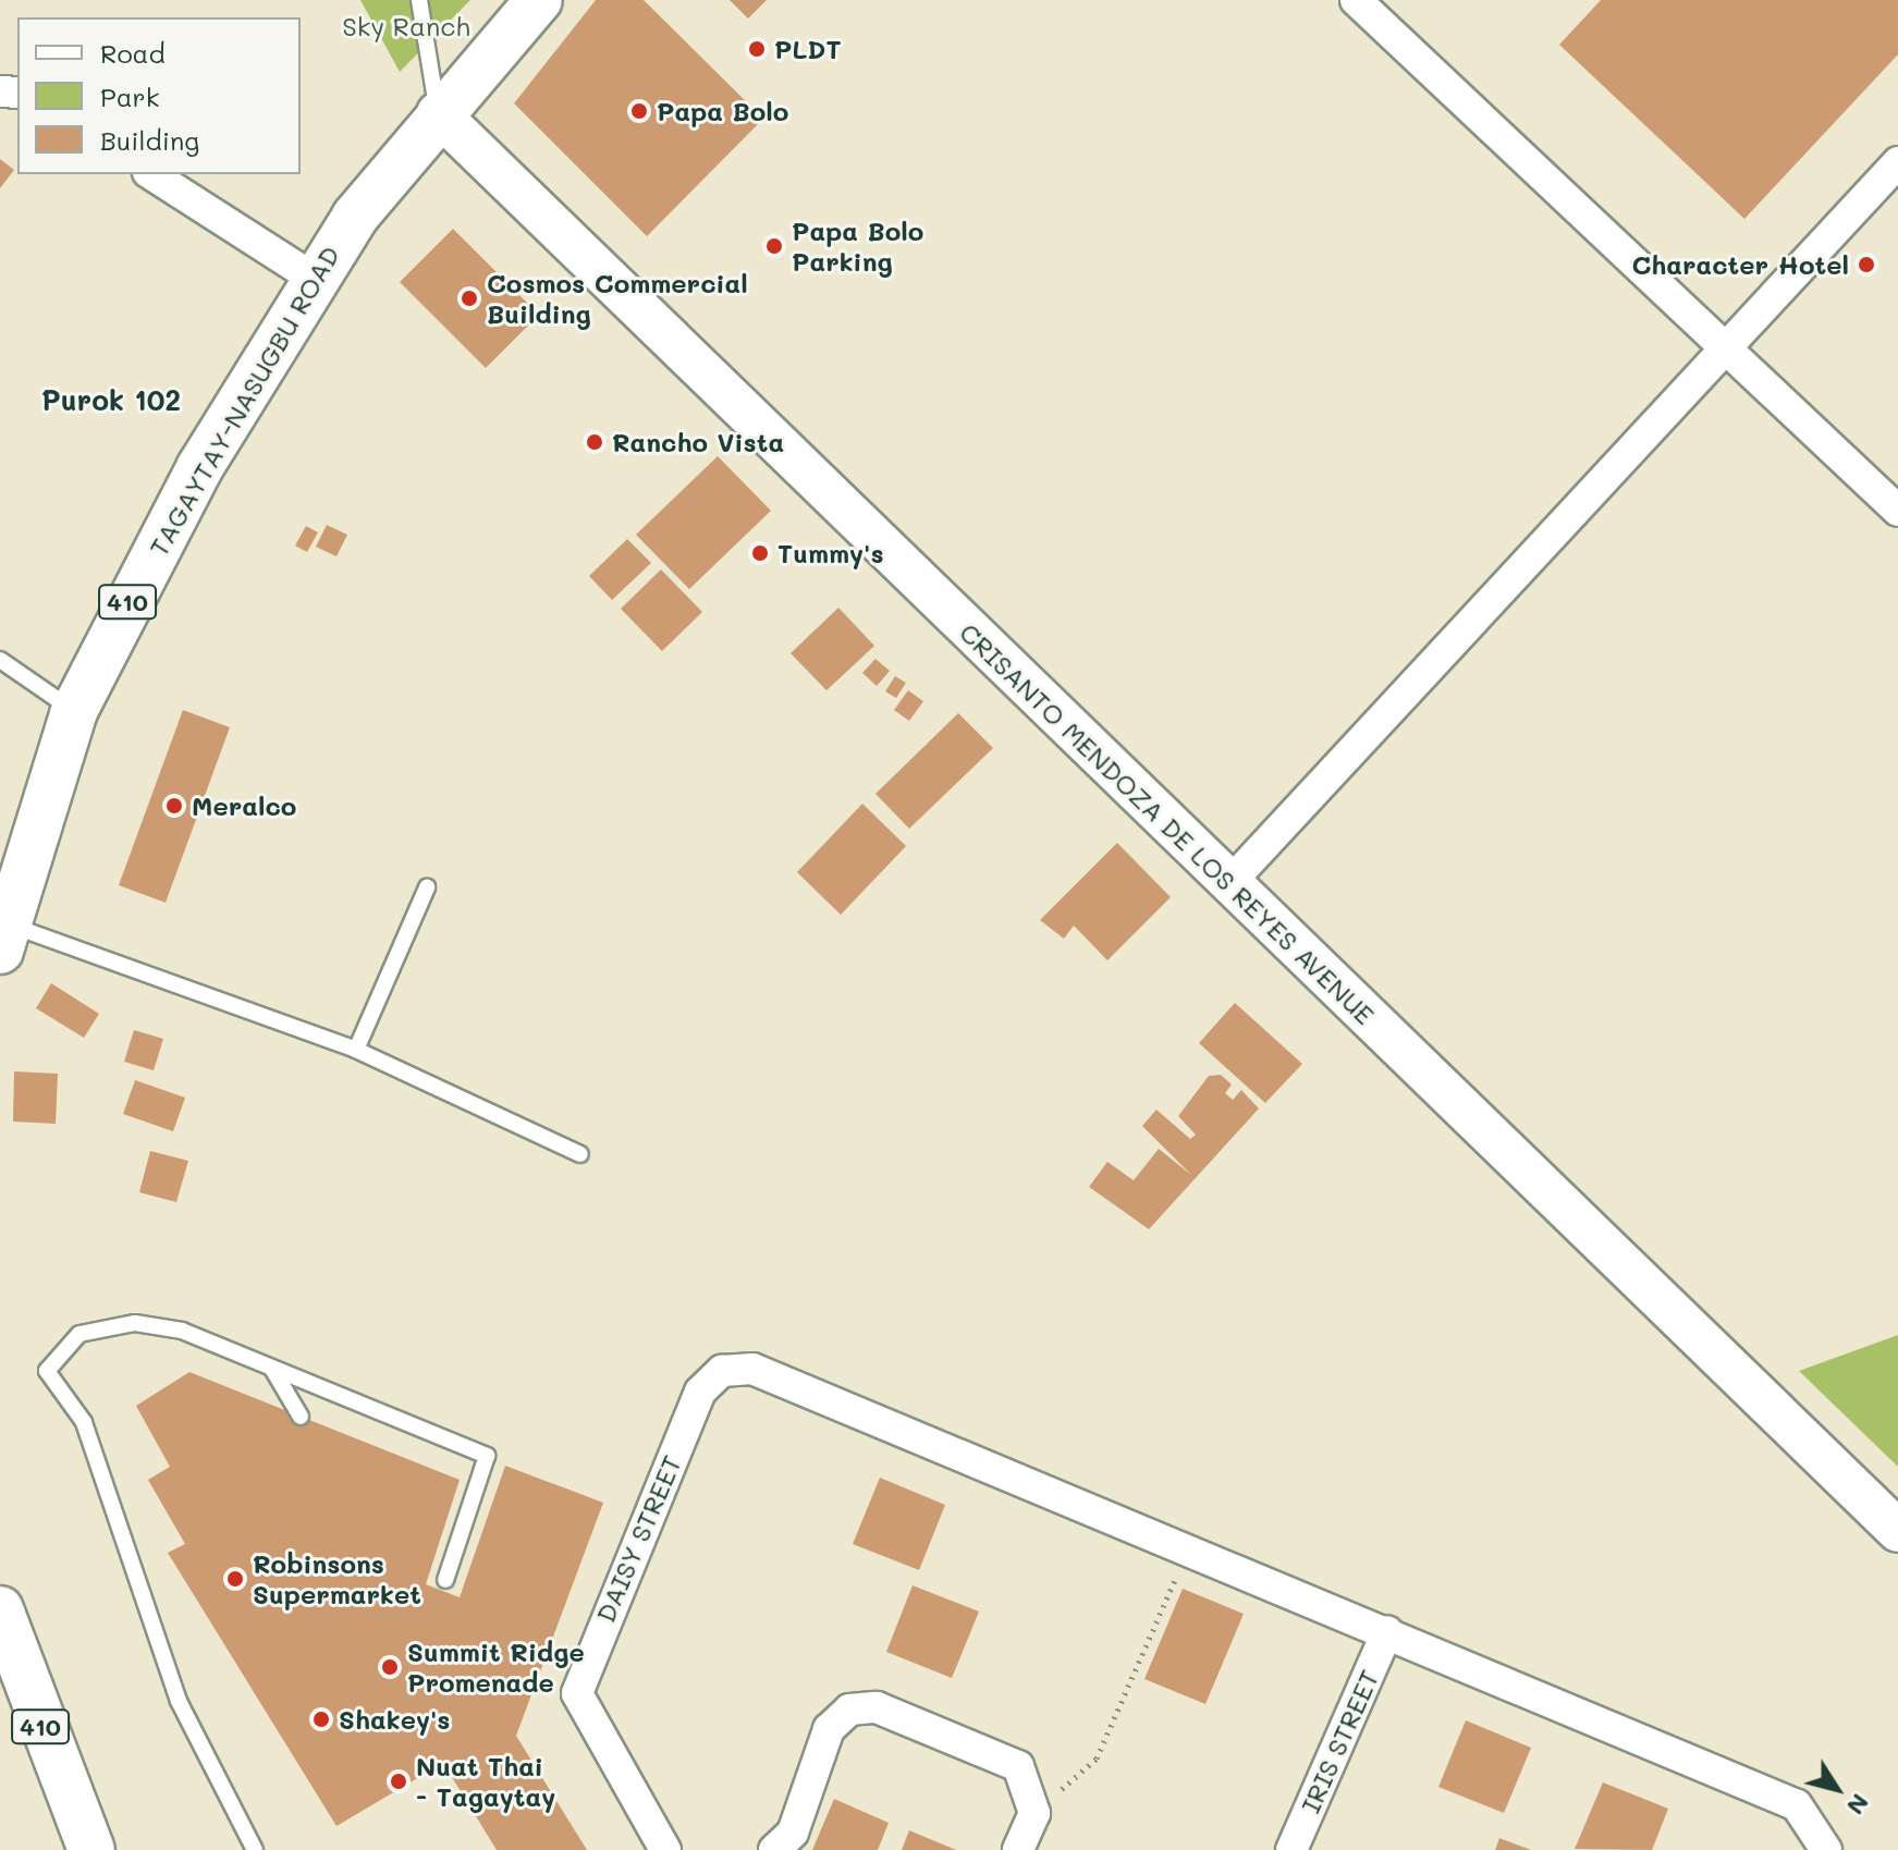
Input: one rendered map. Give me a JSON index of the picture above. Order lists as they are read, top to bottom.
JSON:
{
  "streets": {
    "main road": ["TAGAYTAY-NASUGBU ROAD", "410", "CRISANTO MENDOZA DE LOS REYES AVENUE"],
    "street": ["DAISY STREET", "IRIS STREET"]
  },
  "crossings": [
    ["TAGAYTAY-NASUGBU ROAD", "CRISANTO MENDOZA DE LOS REYES AVENUE"]
  ],
  "districts": ["Purok 102"],
  "parks": ["Sky Ranch"],
  "places": [
    "PLDT",
    "Papa Bolo",
    "Papa Bolo Parking",
    "Character Hotel",
    "Cosmos Commercial Building",
    "Rancho Vista",
    "Tummy's",
    "Meralco",
    "Robinsons Supermarket",
    "Summit Ridge Promenade",
    "Shakey's",
    "Nuat Thai - Tagaytay"
  ],
  "legend": ["Road", "Park", "Building"],
  "north": "bottom right"
}
